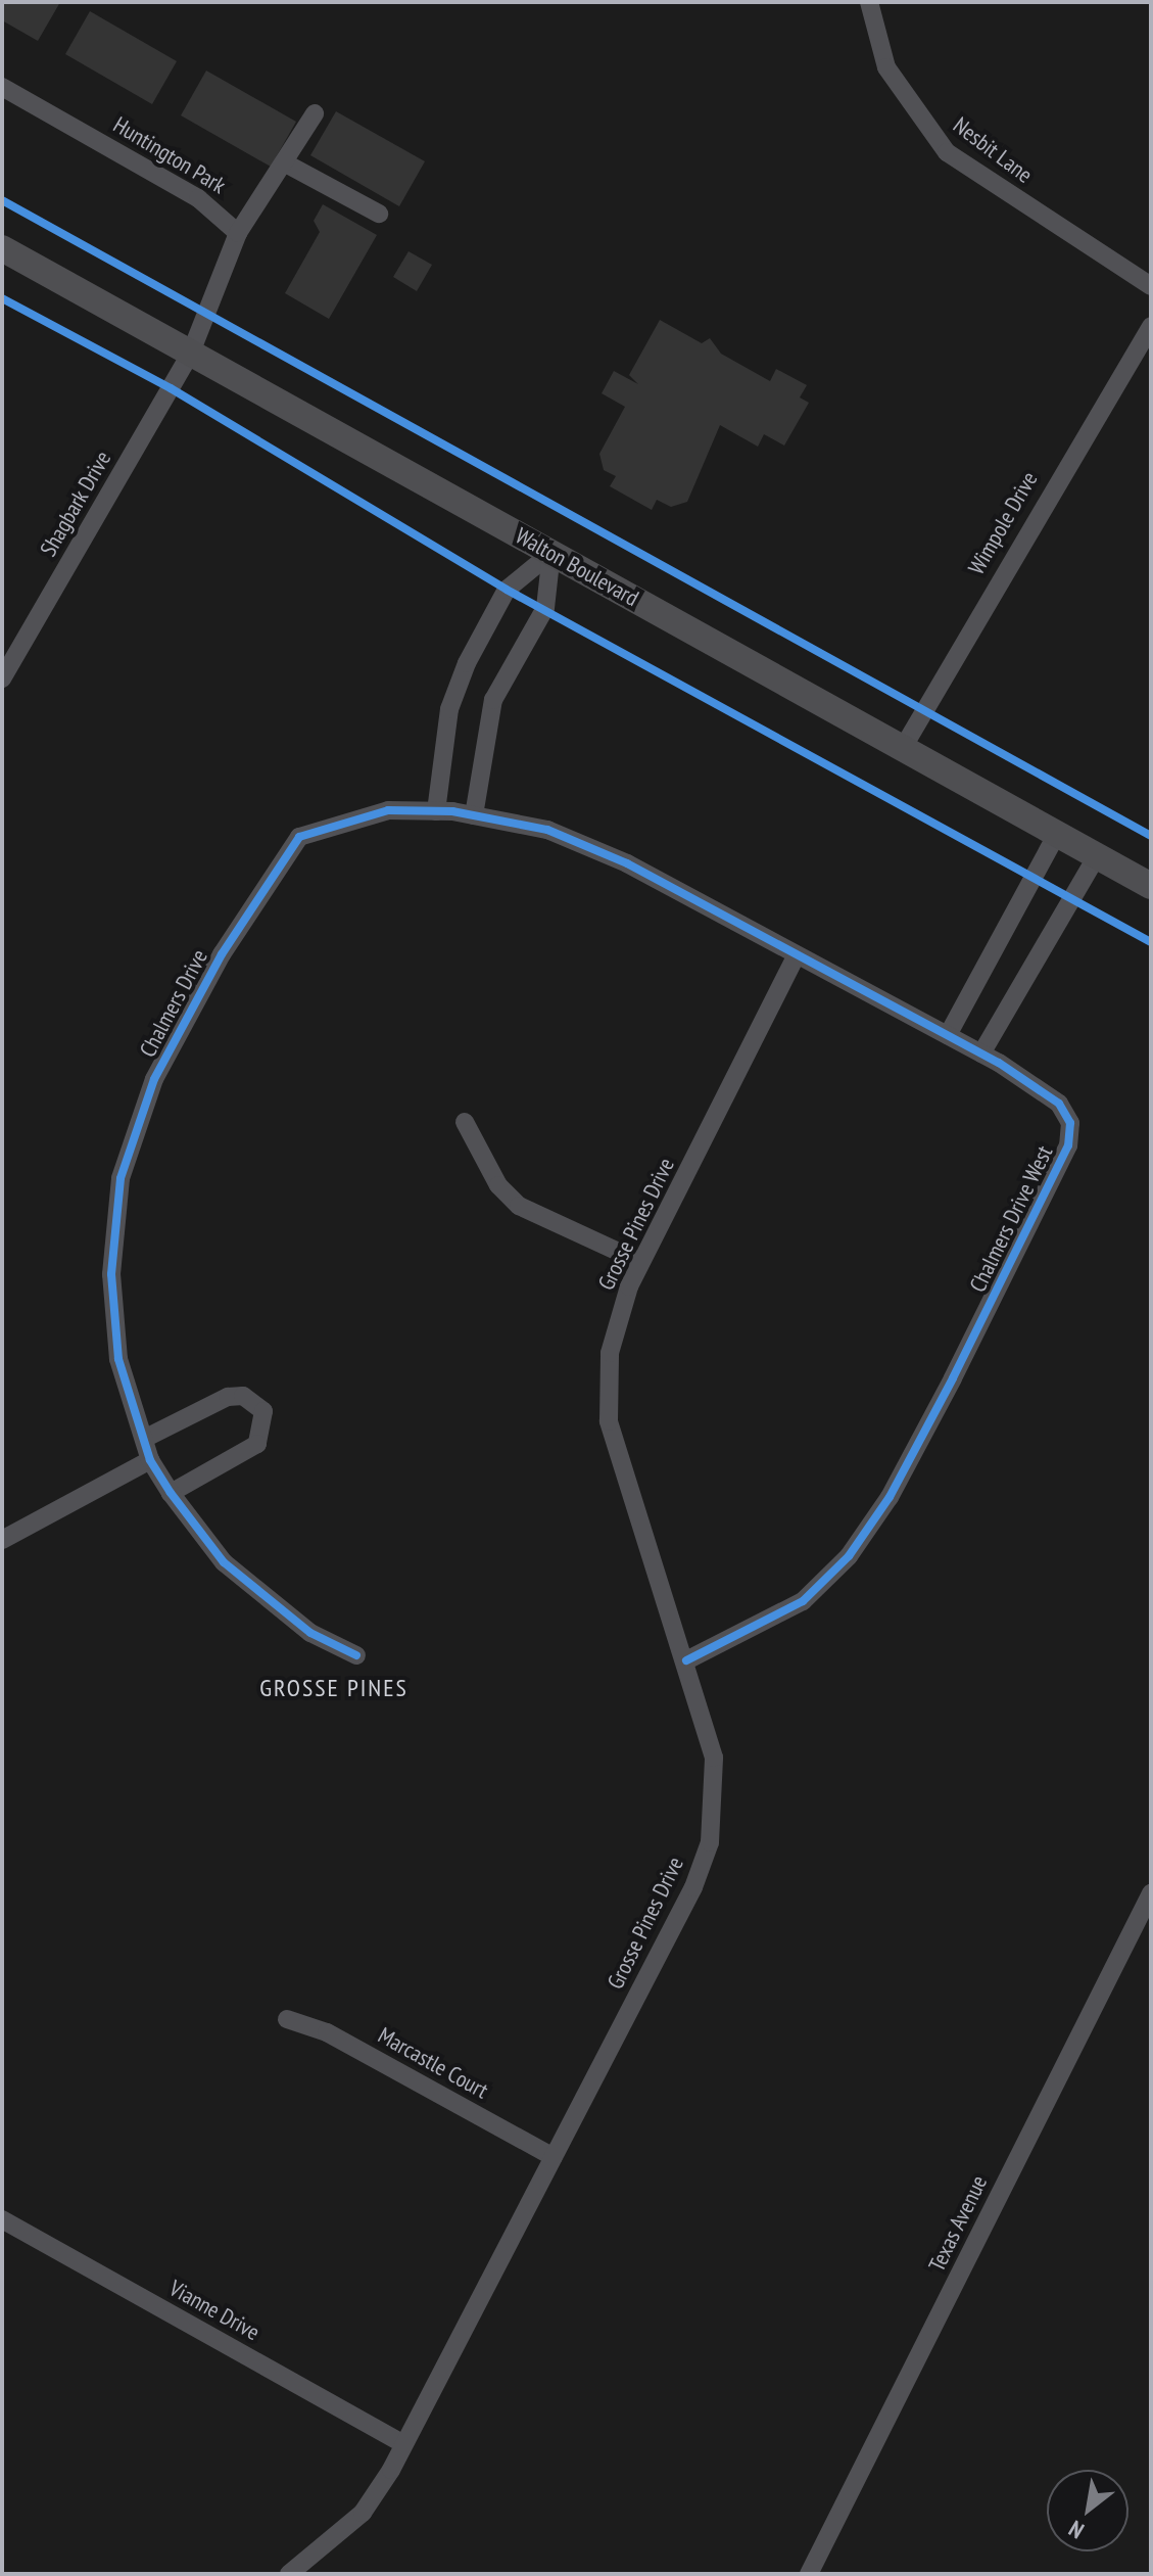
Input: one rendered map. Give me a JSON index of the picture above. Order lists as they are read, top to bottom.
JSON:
{
  "streets": {
    "main road": ["Walton Boulevard"],
    "street": [
      "Nesbit Lane",
      "Huntington Park",
      "Shagbark Drive",
      "Wimpole Drive",
      "Chalmers Drive",
      "Chalmers Drive West",
      "Grosse Pines Drive",
      "Marcastle Court",
      "Texas Avenue",
      "Vianne Drive"
    ]
  },
  "crossings": [
    ["Shagbark Drive", "Walton Boulevard"],
    ["Wimpole Drive", "Walton Boulevard"],
    ["Chalmers Drive", "Chalmers Drive West"],
    ["Chalmers Drive West", "Grosse Pines Drive"],
    ["Grosse Pines Drive", "Marcastle Court"],
    ["Grosse Pines Drive", "Vianne Drive"]
  ],
  "districts": ["GROSSE PINES"],
  "north": "bottom left"
}
